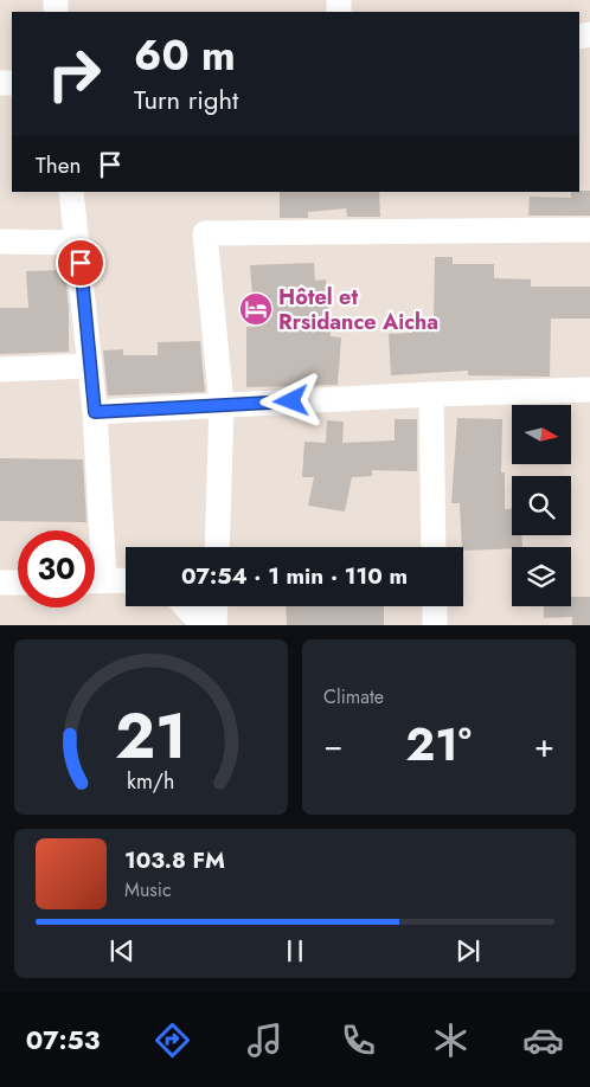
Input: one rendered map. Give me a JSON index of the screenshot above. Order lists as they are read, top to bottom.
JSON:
{
  "places": {
    "hotel": ["Hôtel et Rrsidance Aicha"]
  },
  "north": "right",
  "page": {
    "turn": ["60 m", "Turn right"],
    "then": "Then",
    "limit": "30",
    "trip": "07:54 · 1 min · 110 m",
    "tile": "Climate",
    "heat": ["−", "21°", "+"],
    "song": ["103.8 FM", "Music"],
    "tabs": "07:53",
    "gauge": ["21", "km/h"]
  }
}
